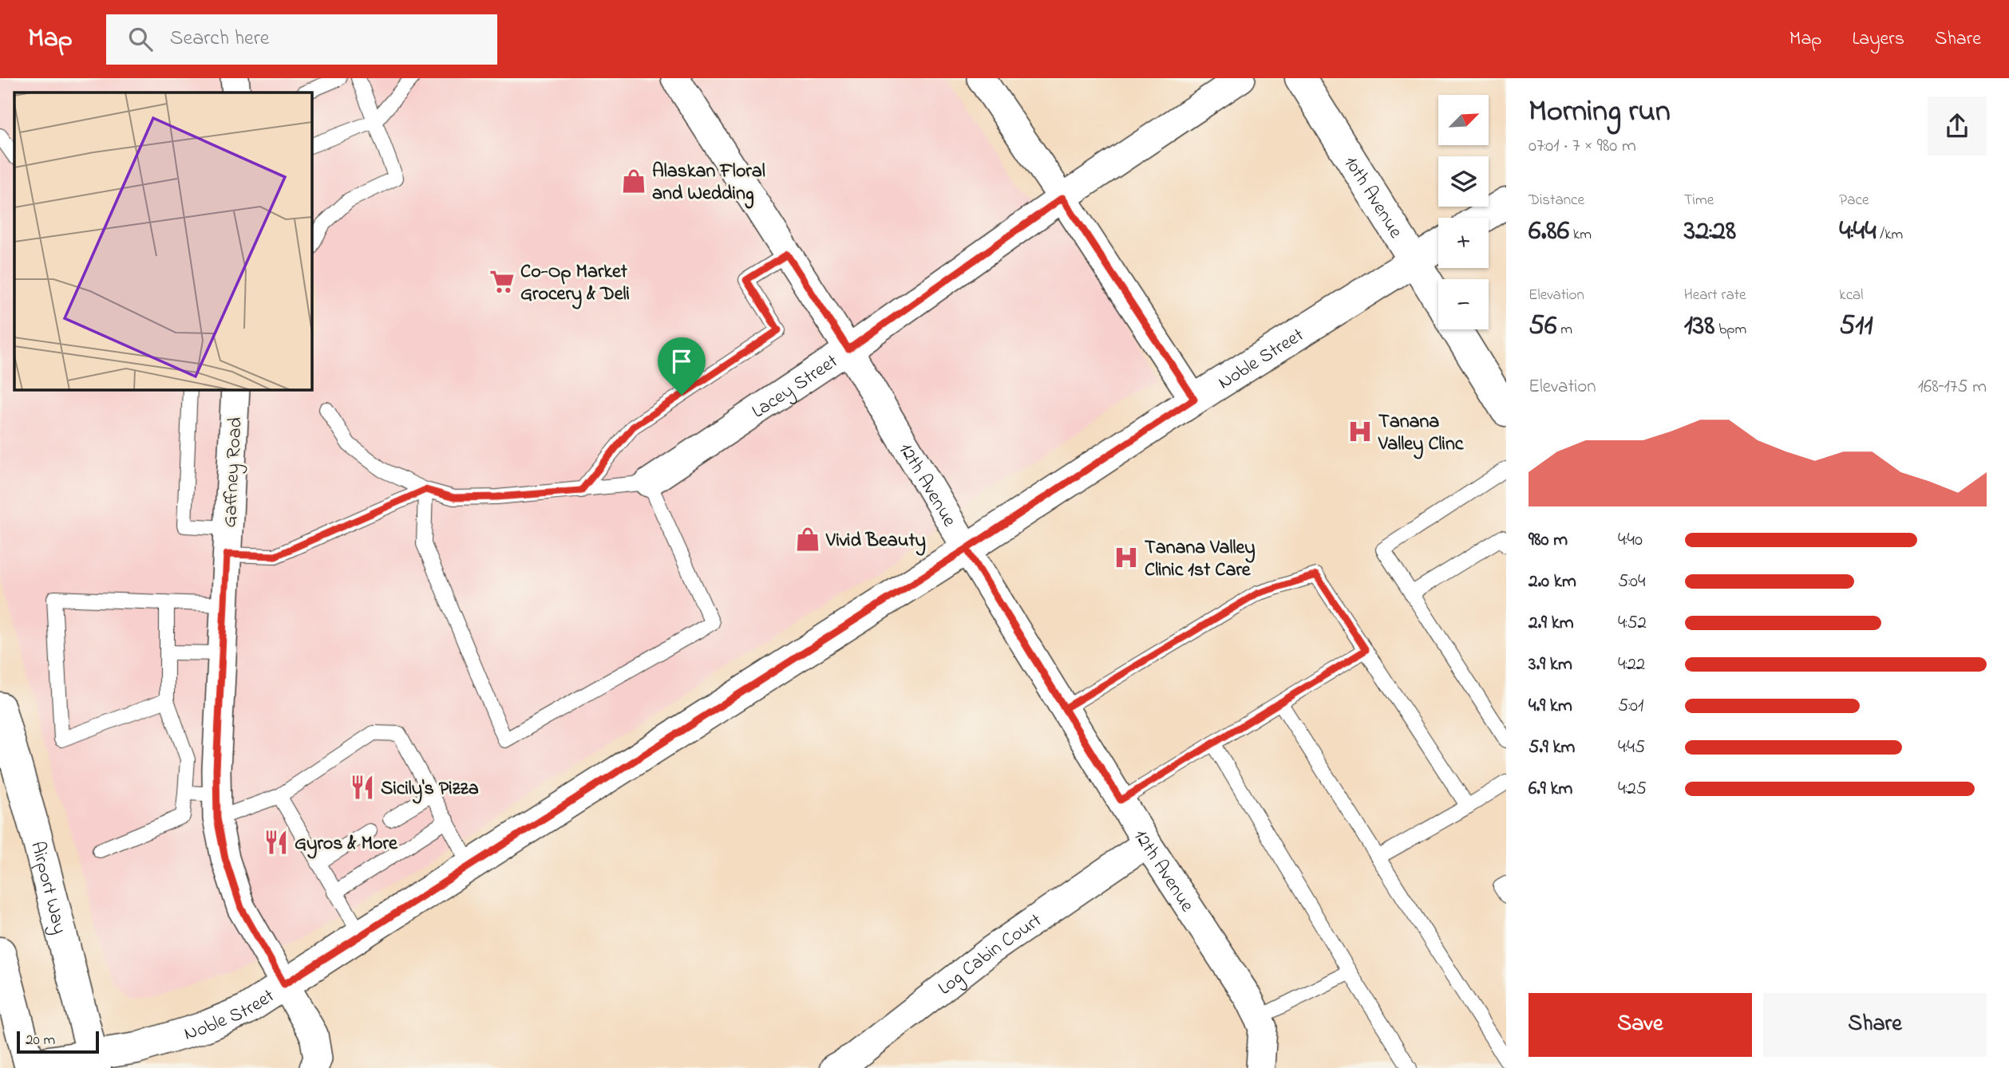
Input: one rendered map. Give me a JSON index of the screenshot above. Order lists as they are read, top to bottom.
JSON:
{
  "streets": {
    "street": [
      "10th Avenue",
      "Noble Street",
      "Lacey Street",
      "Gaffney Road",
      "12th Avenue",
      "Airport Way",
      "Log Cabin Court"
    ]
  },
  "crossings": [
    ["10th Avenue", "Noble Street"],
    ["Noble Street", "Gaffney Road"],
    ["Noble Street", "12th Avenue"],
    ["Noble Street", "Airport Way"],
    ["Lacey Street", "12th Avenue"],
    ["12th Avenue", "Log Cabin Court"]
  ],
  "places": {
    "shop": ["Alaskan Floral and Wedding", "Vivid Beauty"],
    "supermarket": ["Co-Op Market Grocery & Deli"],
    "hospital": ["Tanana Valley Clinc", "Tanana Valley Clinic 1st Care"],
    "restaurant": ["Sicily's Pizza", "Gyros & More"]
  },
  "scale_bar": "20 m",
  "north": "top right",
  "page": {
    "header": "Map",
    "search": "Search here",
    "nav": ["Map", "Layers", "Share"],
    "heading": ["Morning run", "07:01 · 7 × 980 m"],
    "map_buttons": ["+", "−"],
    "stats": [
      ["Distance", "6.86 km"],
      ["Time", "32:28"],
      ["Pace", "4:44 /km"],
      ["Elevation", "56 m"],
      ["Heart rate", "138 bpm"],
      ["kcal", "511"]
    ],
    "chart": ["Elevation", "168–175 m"],
    "list": [
      {
        "name": "980 m",
        "note": "4:40"
      },
      {
        "name": "2.0 km",
        "note": "5:04"
      },
      {
        "name": "2.9 km",
        "note": "4:52"
      },
      {
        "name": "3.9 km",
        "note": "4:22"
      },
      {
        "name": "4.9 km",
        "note": "5:01"
      },
      {
        "name": "5.9 km",
        "note": "4:45"
      },
      {
        "name": "6.9 km",
        "note": "4:25"
      }
    ],
    "buttons": ["Save", "Share"],
    "scale": "20 m"
  }
}
